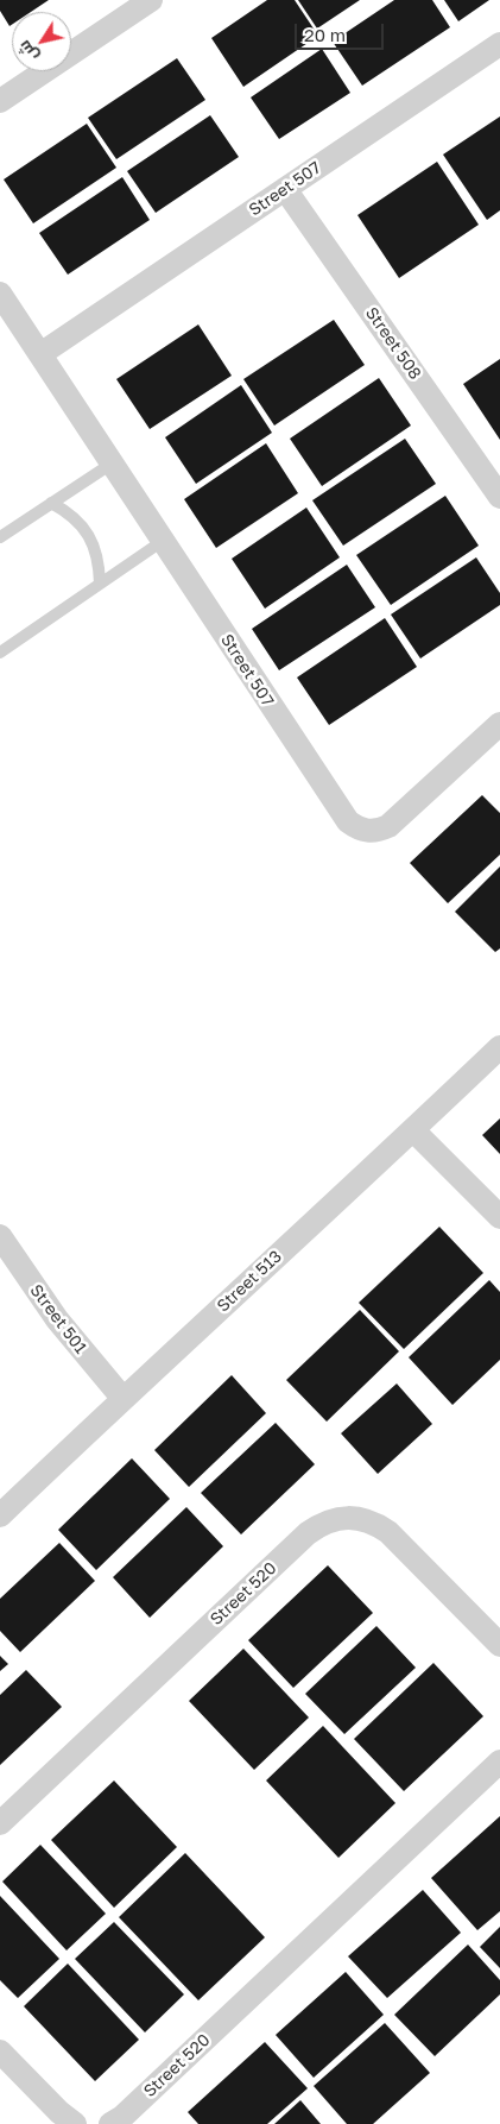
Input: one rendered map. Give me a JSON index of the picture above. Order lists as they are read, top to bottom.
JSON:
{
  "streets": {
    "street": [
      "Street 507",
      "Street 508",
      "Street 513",
      "Street 501",
      "Street 520"
    ]
  },
  "crossings": [
    ["Street 507", "Street 508"],
    ["Street 513", "Street 501"]
  ],
  "scale_bar": "20 m",
  "north": "bottom left"
}
